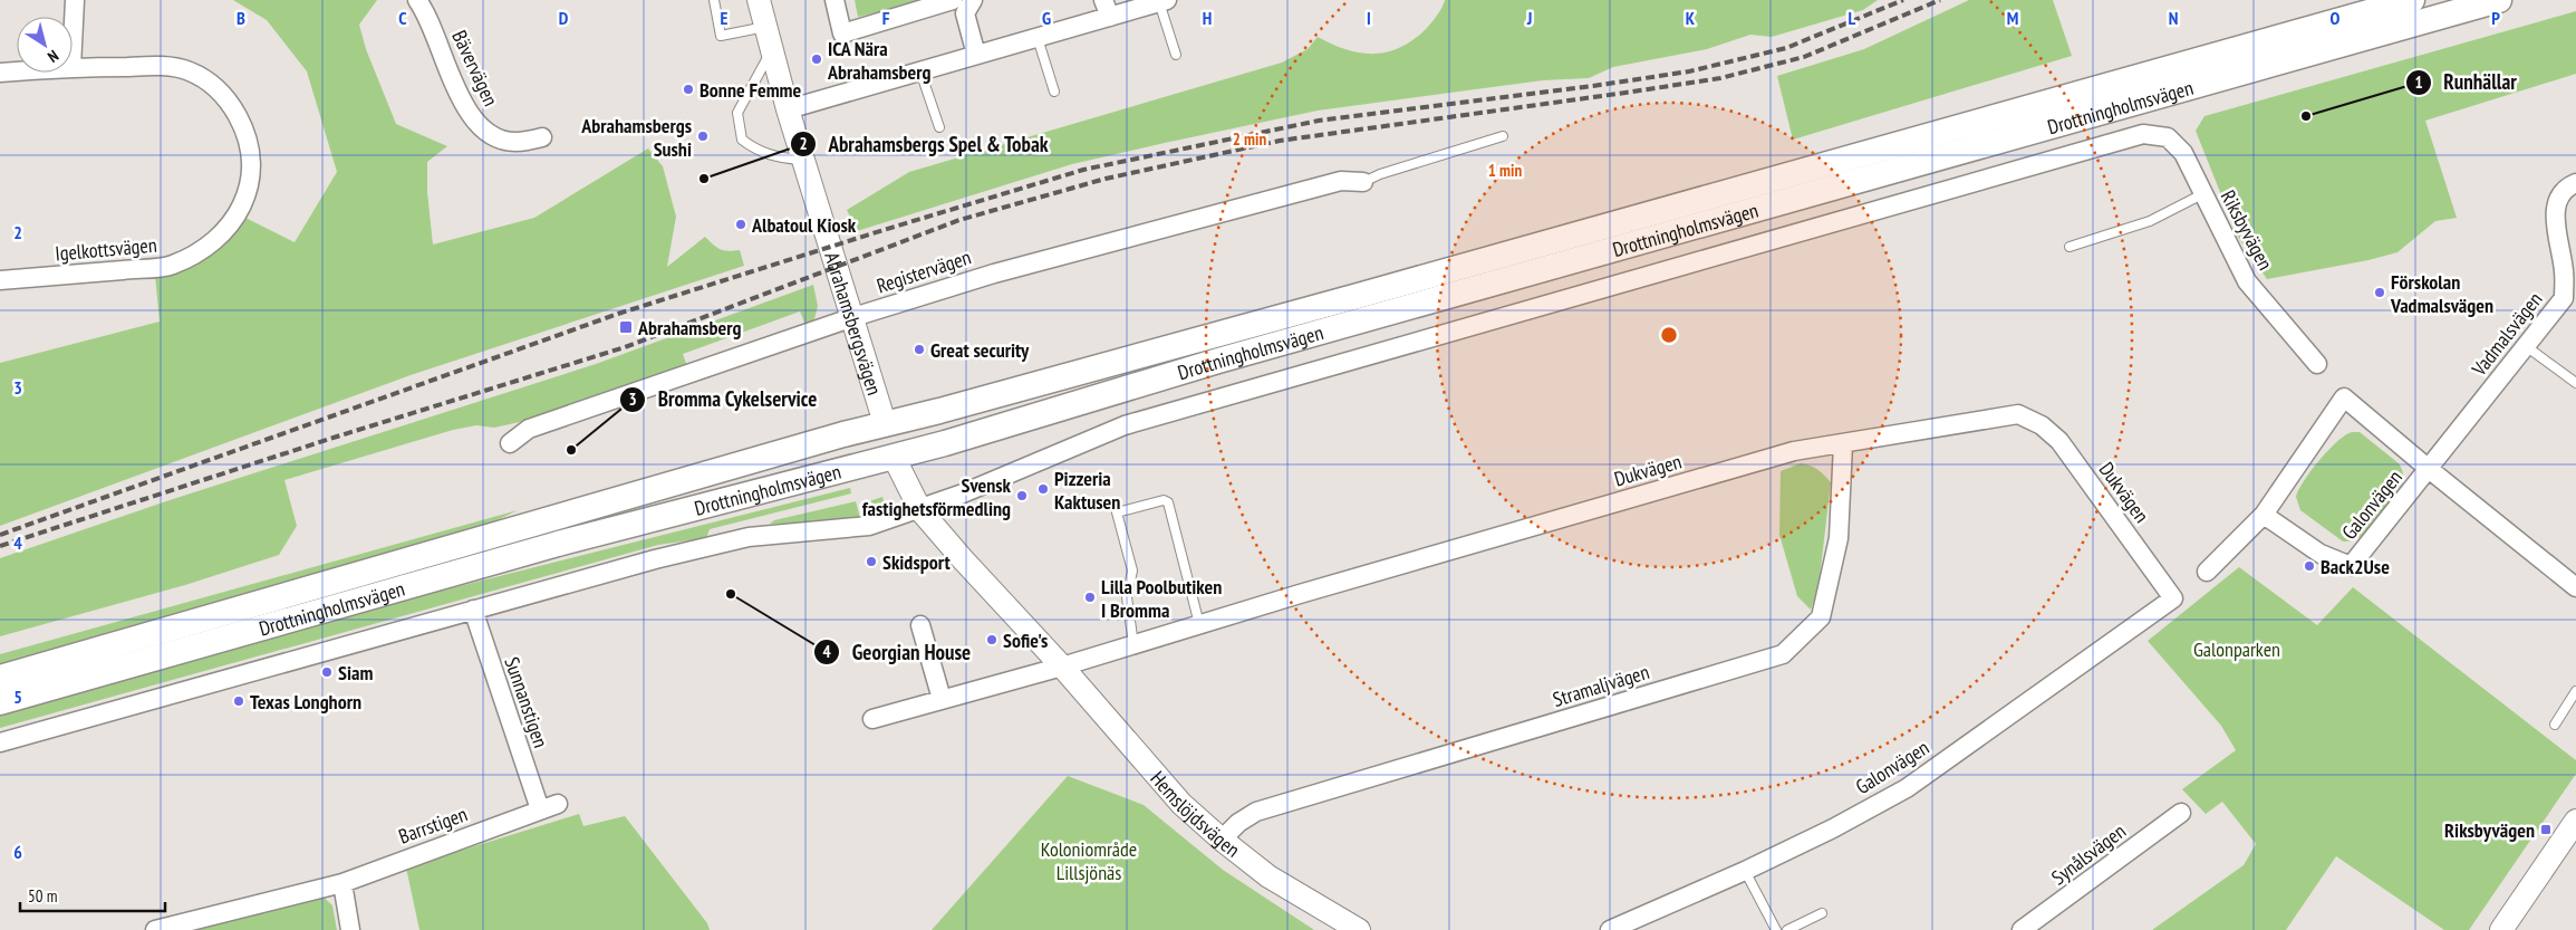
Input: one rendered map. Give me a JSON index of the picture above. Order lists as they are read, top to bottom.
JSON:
{
  "streets": {
    "main road": ["Drottningholmsvägen"],
    "street": [
      "Bävervägen",
      "Riksbyvägen",
      "Igelkottsvägen",
      "Registervägen",
      "Abrahamsbergsvägen",
      "Vadmalsvägen",
      "Dukvägen",
      "Galonvägen",
      "Stramaljvägen",
      "Sunnanstigen",
      "Hemslöjdsvägen",
      "Barrstigen",
      "Synålsvägen"
    ]
  },
  "crossings": [
    ["Drottningholmsvägen", "Riksbyvägen"],
    ["Drottningholmsvägen", "Abrahamsbergsvägen"],
    ["Drottningholmsvägen", "Sunnanstigen"],
    ["Drottningholmsvägen", "Hemslöjdsvägen"],
    ["Registervägen", "Abrahamsbergsvägen"],
    ["Vadmalsvägen", "Galonvägen"],
    ["Dukvägen", "Galonvägen"],
    ["Dukvägen", "Stramaljvägen"],
    ["Dukvägen", "Hemslöjdsvägen"],
    ["Stramaljvägen", "Hemslöjdsvägen"],
    ["Sunnanstigen", "Barrstigen"]
  ],
  "parks": ["Galonparken", "Koloniområde Lillsjönäs"],
  "places": {
    "other": [
      "ICA Nära Abrahamsberg",
      "Bonne Femme",
      "Runhällar",
      "Abrahamsbergs Sushi",
      "Abrahamsbergs Spel & Tobak",
      "Albatoul Kiosk",
      "Förskolan Vadmalsvägen",
      "Great security",
      "Bromma Cykelservice",
      "Pizzeria Kaktusen",
      "Svensk fastighetsförmedling",
      "Skidsport",
      "Back2Use",
      "Georgian House",
      "Lilla Poolbutiken I Bromma",
      "Sofie's",
      "Siam",
      "Texas Longhorn"
    ],
    "transit": ["Abrahamsberg", "Riksbyvägen"]
  },
  "scale_bar": "50 m",
  "north": "bottom right",
  "grid": {
    "columns": [
      "B",
      "C",
      "D",
      "E",
      "F",
      "G",
      "H",
      "I",
      "J",
      "K",
      "L",
      "M",
      "N",
      "O",
      "P"
    ],
    "rows": [
      "2",
      "3",
      "4",
      "5",
      "6"
    ]
  },
  "rings": ["2 min", "1 min"]
}
